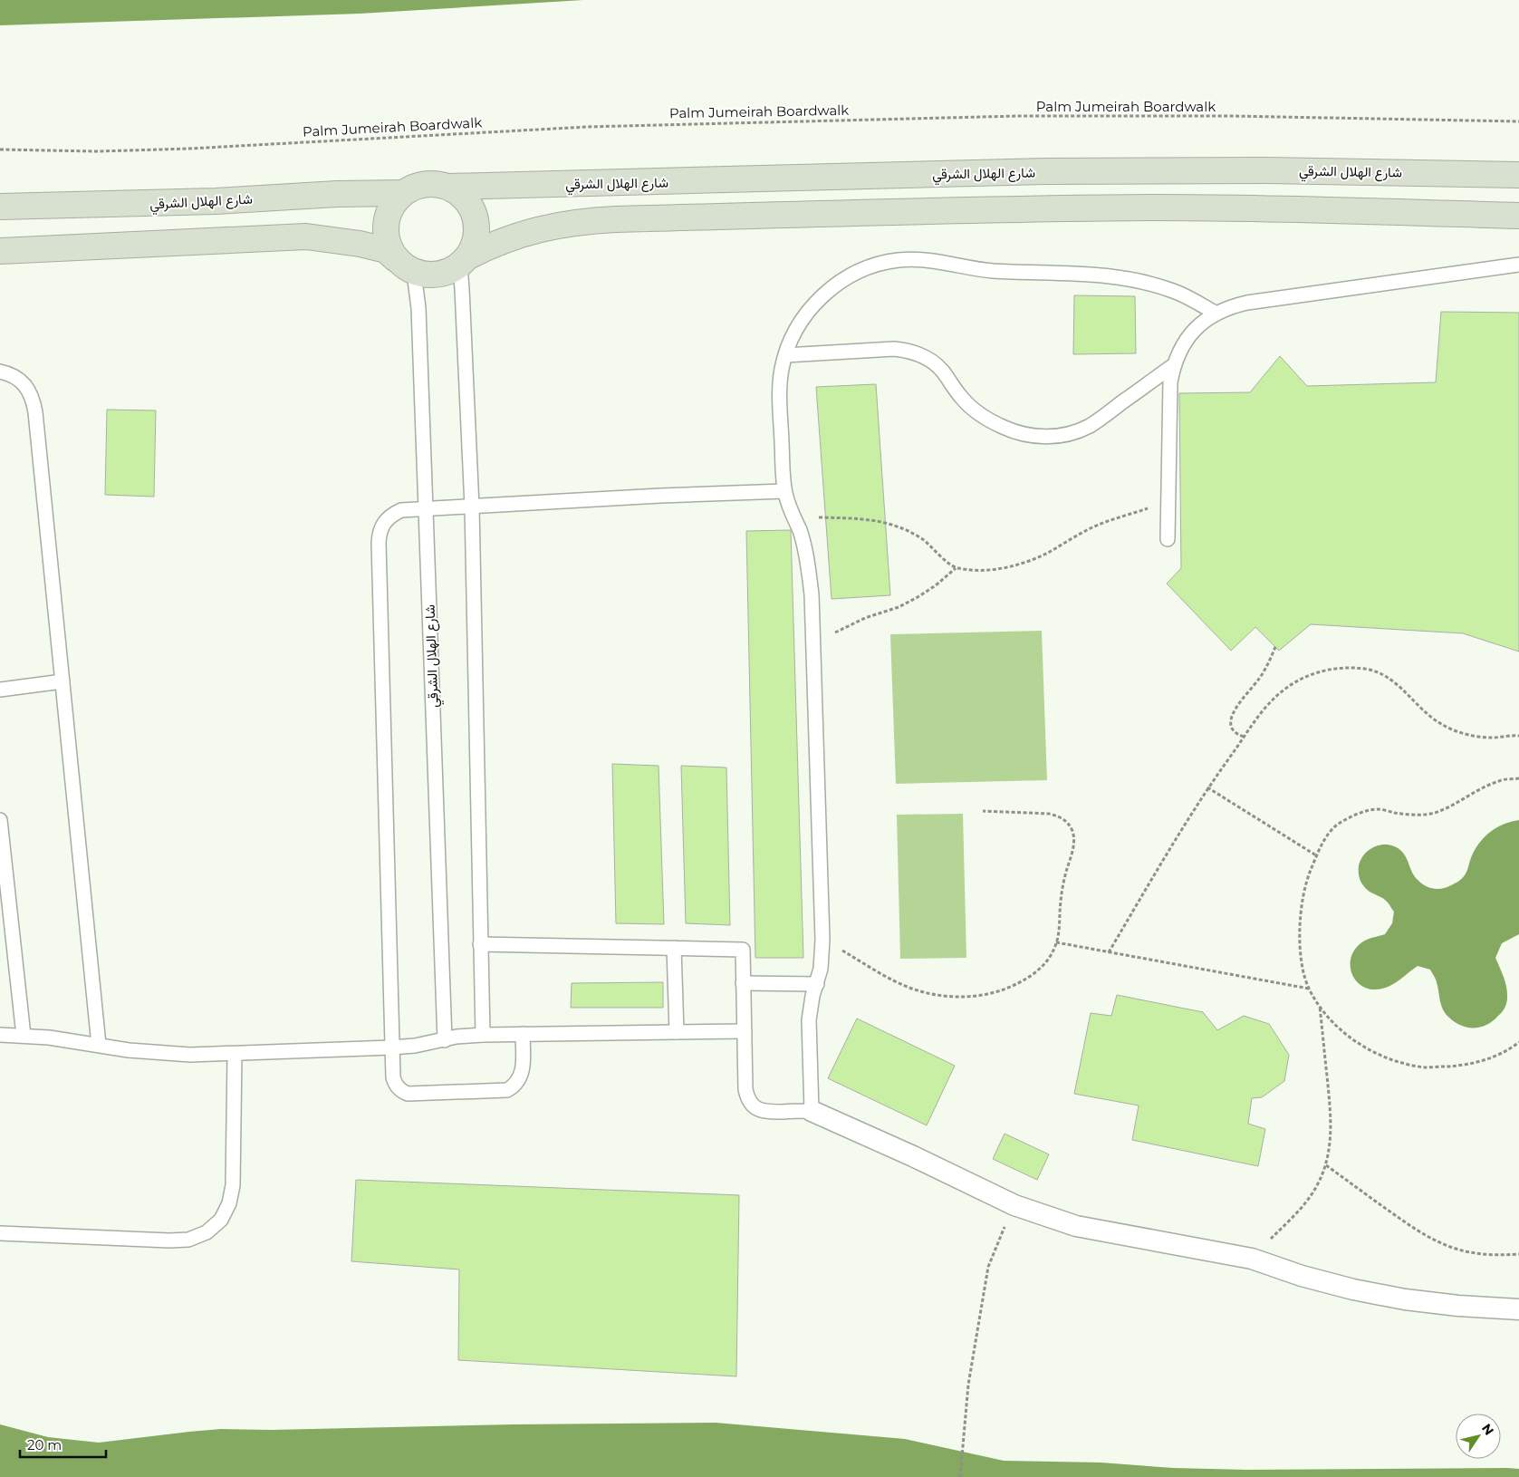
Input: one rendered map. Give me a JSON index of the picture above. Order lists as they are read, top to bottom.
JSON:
{
  "streets": {
    "main road": ["شارع الهلال الشرقي"],
    "path": ["Palm Jumeirah Boardwalk"]
  },
  "scale_bar": "20 m",
  "north": "top right"
}
